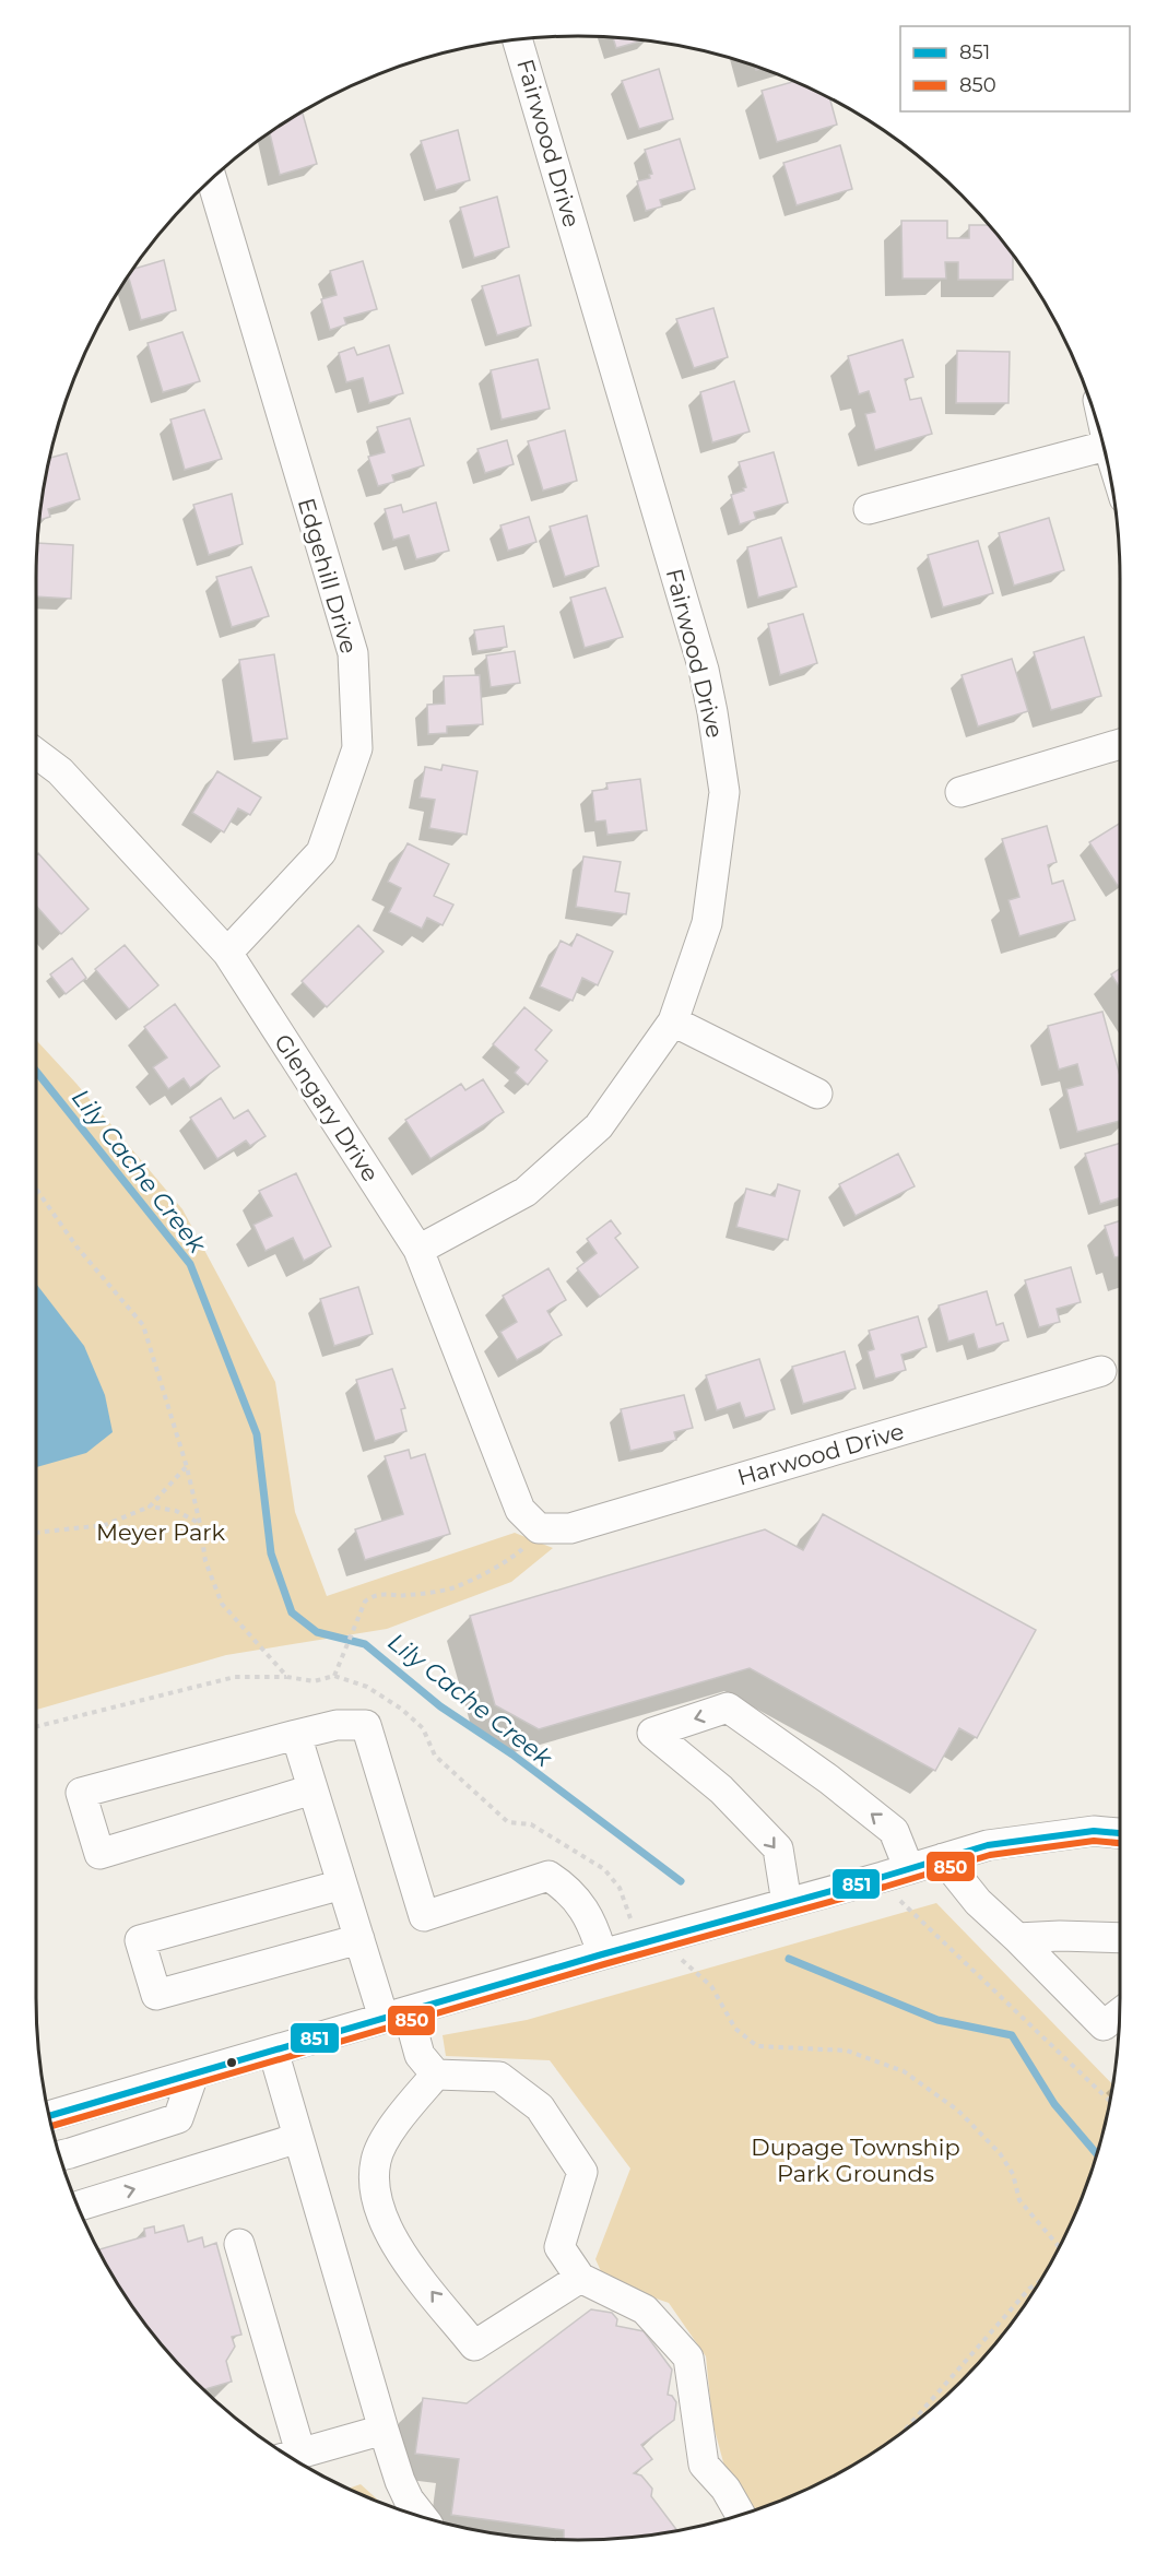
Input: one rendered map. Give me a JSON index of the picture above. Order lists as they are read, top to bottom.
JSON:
{
  "streets": {
    "street": [
      "Fairwood Drive",
      "Edgehill Drive",
      "Glengary Drive",
      "Harwood Drive"
    ]
  },
  "crossings": [
    ["Fairwood Drive", "Glengary Drive"],
    ["Edgehill Drive", "Glengary Drive"],
    ["Glengary Drive", "Harwood Drive"]
  ],
  "water": ["Lily Cache Creek"],
  "parks": ["Meyer Park", "Dupage Township Park Grounds"],
  "lines": ["transit line 851", "transit line 850"],
  "legend": ["851", "850"]
}
